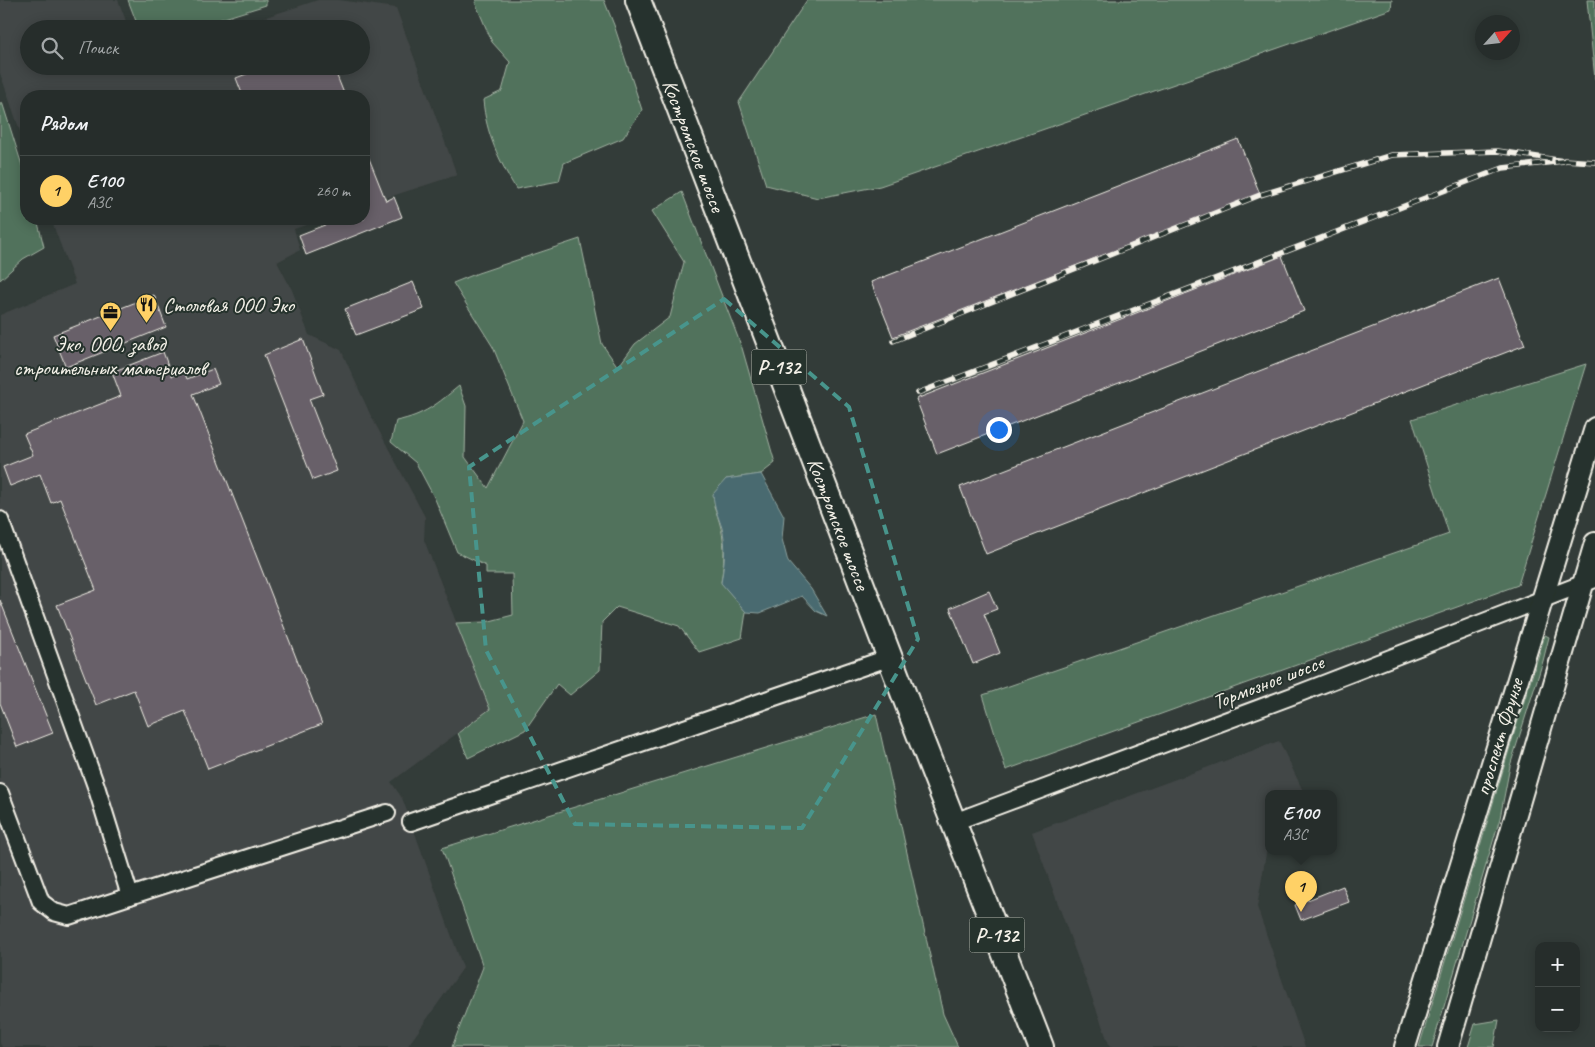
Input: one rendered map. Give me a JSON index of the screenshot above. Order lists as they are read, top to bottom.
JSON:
{
  "streets": {
    "highway": ["Костромское шоссе", "Р-132"],
    "main road": ["проспект Фрунзе"],
    "street": ["Тормозное шоссе"]
  },
  "crossings": [
    ["Костромское шоссе", "Тормозное шоссе"],
    ["Тормозное шоссе", "проспект Фрунзе"]
  ],
  "places": {
    "restaurant": ["Столовая ООО Эко"],
    "office": ["Эко, ООО, завод строительных материалов"]
  },
  "north": "top right",
  "page": {
    "search": "Поиск",
    "heading": "Рядом",
    "list": [
      {
        "mark": "1",
        "name": "E100",
        "note": "АЗС",
        "value": "260 m"
      }
    ],
    "popup": ["E100", "АЗС"],
    "pins": "1",
    "map_buttons": ["+", "−"]
  }
}
